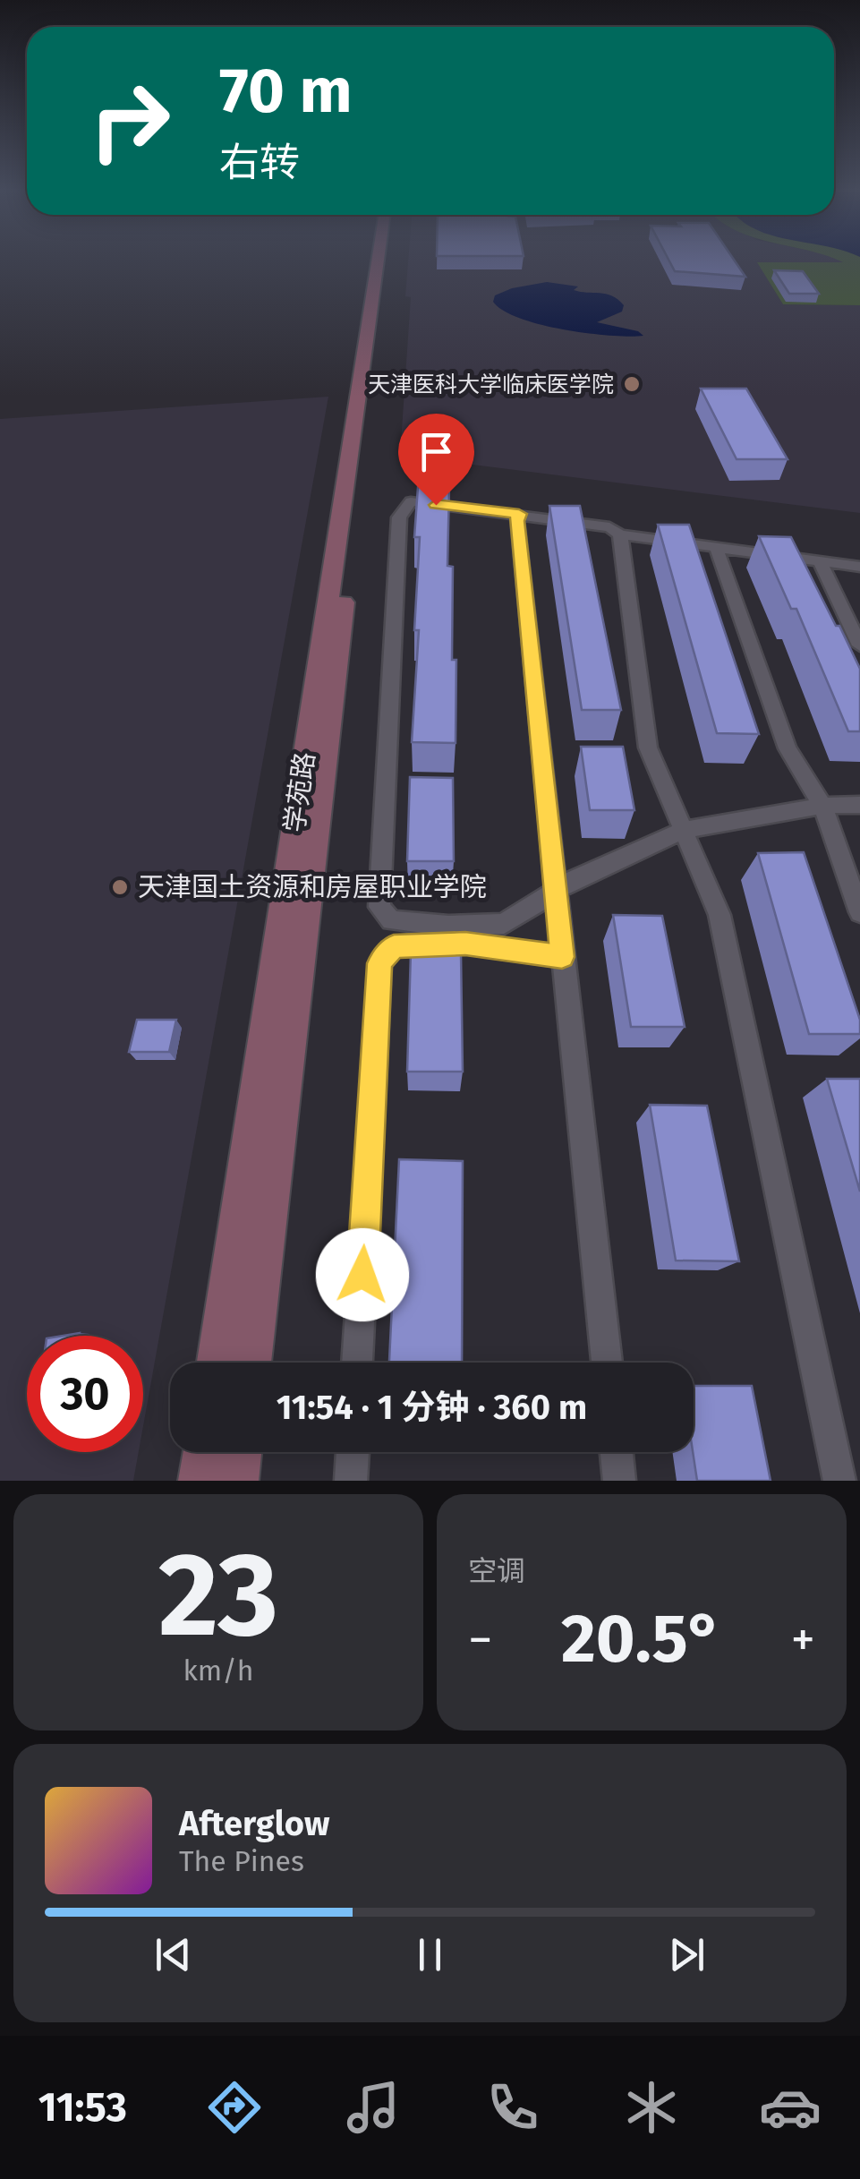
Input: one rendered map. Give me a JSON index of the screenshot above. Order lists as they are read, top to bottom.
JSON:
{
  "streets": {
    "street": ["学苑路"]
  },
  "places": ["天津医科大学临床医学院", "天津国土资源和房屋职业学院"],
  "page": {
    "turn": ["70 m", "右转"],
    "limit": "30",
    "trip": "11:54 · 1 分钟 · 360 m",
    "tile": [
      ["23", "km/h"],
      "空调"
    ],
    "heat": ["−", "20.5°", "+"],
    "song": ["Afterglow", "The Pines"],
    "tabs": "11:53"
  }
}
